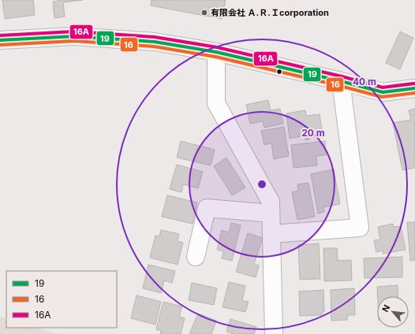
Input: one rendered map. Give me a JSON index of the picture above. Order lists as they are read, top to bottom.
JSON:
{
  "places": ["有限会社 Ａ.Ｒ.Ｉcorporation"],
  "lines": ["transit line 16A", "transit line 19", "transit line 16"],
  "legend": ["19", "16", "16A"],
  "north": "top left",
  "rings": ["40 m", "20 m"]
}
